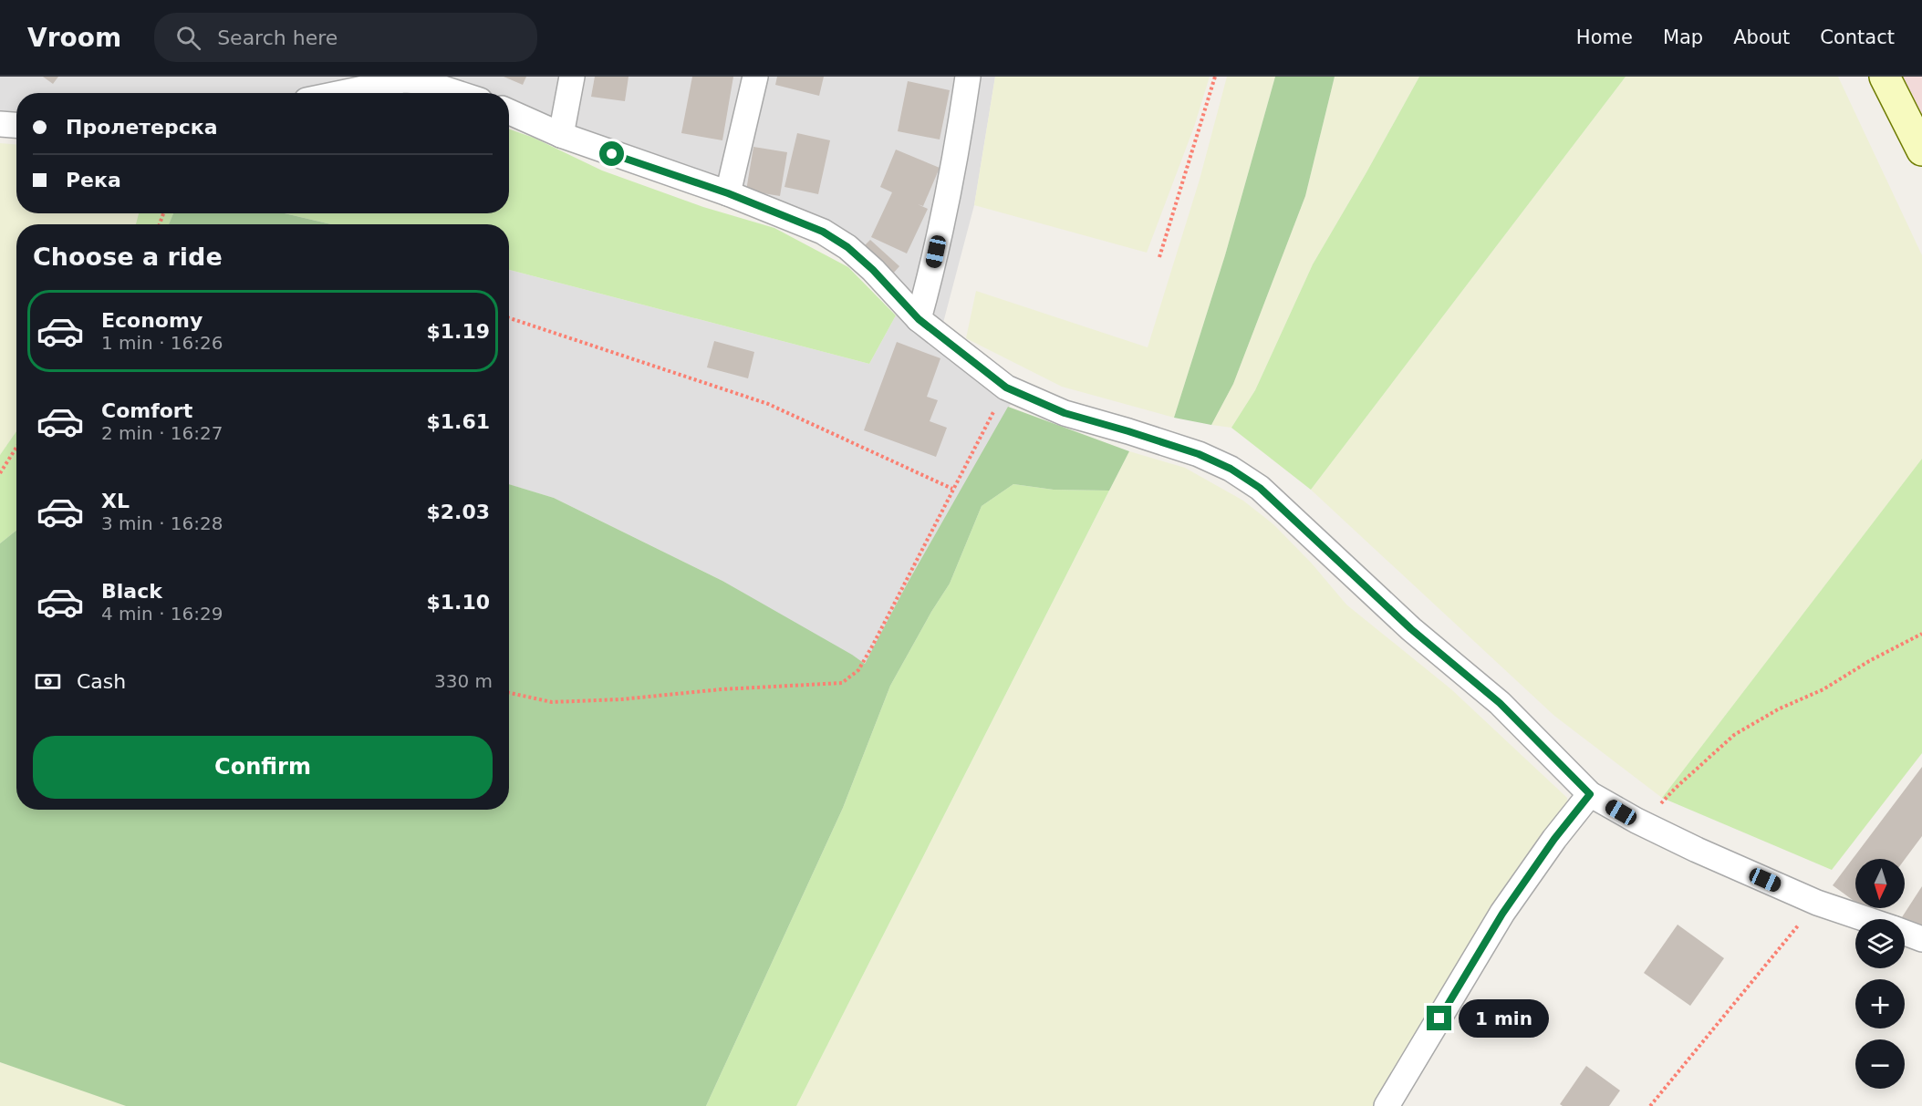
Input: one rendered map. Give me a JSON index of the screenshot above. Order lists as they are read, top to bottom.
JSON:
{
  "north": "bottom",
  "page": {
    "header": "Vroom",
    "search": "Search here",
    "nav": [
      "Home",
      "Map",
      "About",
      "Contact"
    ],
    "banner": ["Пролетерска", "Река"],
    "heading": "Choose a ride",
    "list": [
      {
        "name": "Economy",
        "note": "1 min · 16:26",
        "value": "$1.19"
      },
      {
        "name": "Comfort",
        "note": "2 min · 16:27",
        "value": "$1.61"
      },
      {
        "name": "XL",
        "note": "3 min · 16:28",
        "value": "$2.03"
      },
      {
        "name": "Black",
        "note": "4 min · 16:29",
        "value": "$1.10"
      }
    ],
    "pay": ["Cash", "330 m"],
    "buttons": "Confirm",
    "map_buttons": ["+", "−"],
    "bubble": "1 min"
  }
}
